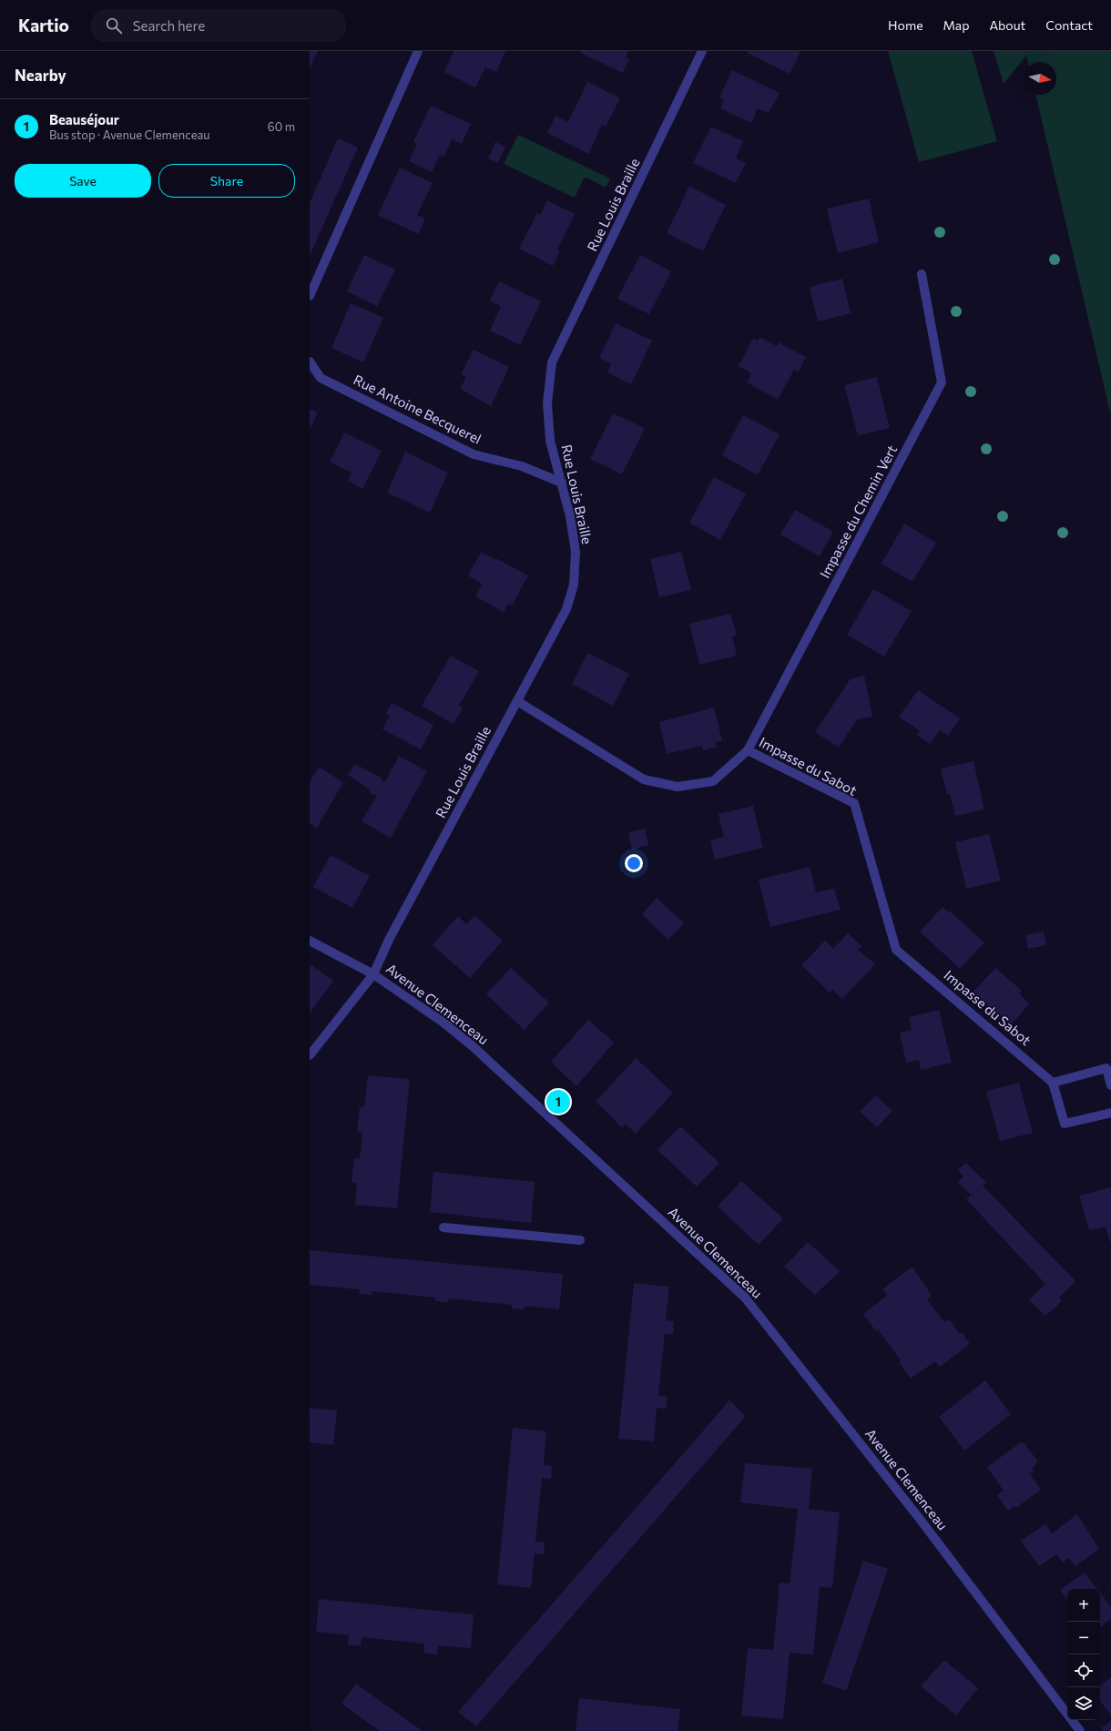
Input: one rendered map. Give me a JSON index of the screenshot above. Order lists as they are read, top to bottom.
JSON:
{
  "streets": {
    "street": [
      "Rue Louis Braille",
      "Rue Antoine Becquerel",
      "Impasse du Chemin Vert",
      "Impasse du Sabot",
      "Avenue Clemenceau"
    ]
  },
  "crossings": [
    ["Rue Louis Braille", "Rue Antoine Becquerel"],
    ["Rue Louis Braille", "Impasse du Sabot"],
    ["Rue Louis Braille", "Avenue Clemenceau"],
    ["Impasse du Chemin Vert", "Impasse du Sabot"]
  ],
  "north": "right",
  "page": {
    "header": "Kartio",
    "search": "Search here",
    "nav": [
      "Home",
      "Map",
      "About",
      "Contact"
    ],
    "heading": "Nearby",
    "list": [
      {
        "mark": "1",
        "name": "Beauséjour",
        "note": "Bus stop · Avenue Clemenceau",
        "value": "60 m"
      }
    ],
    "buttons": ["Save", "Share"],
    "pins": "1",
    "map_buttons": ["+", "−"]
  }
}
